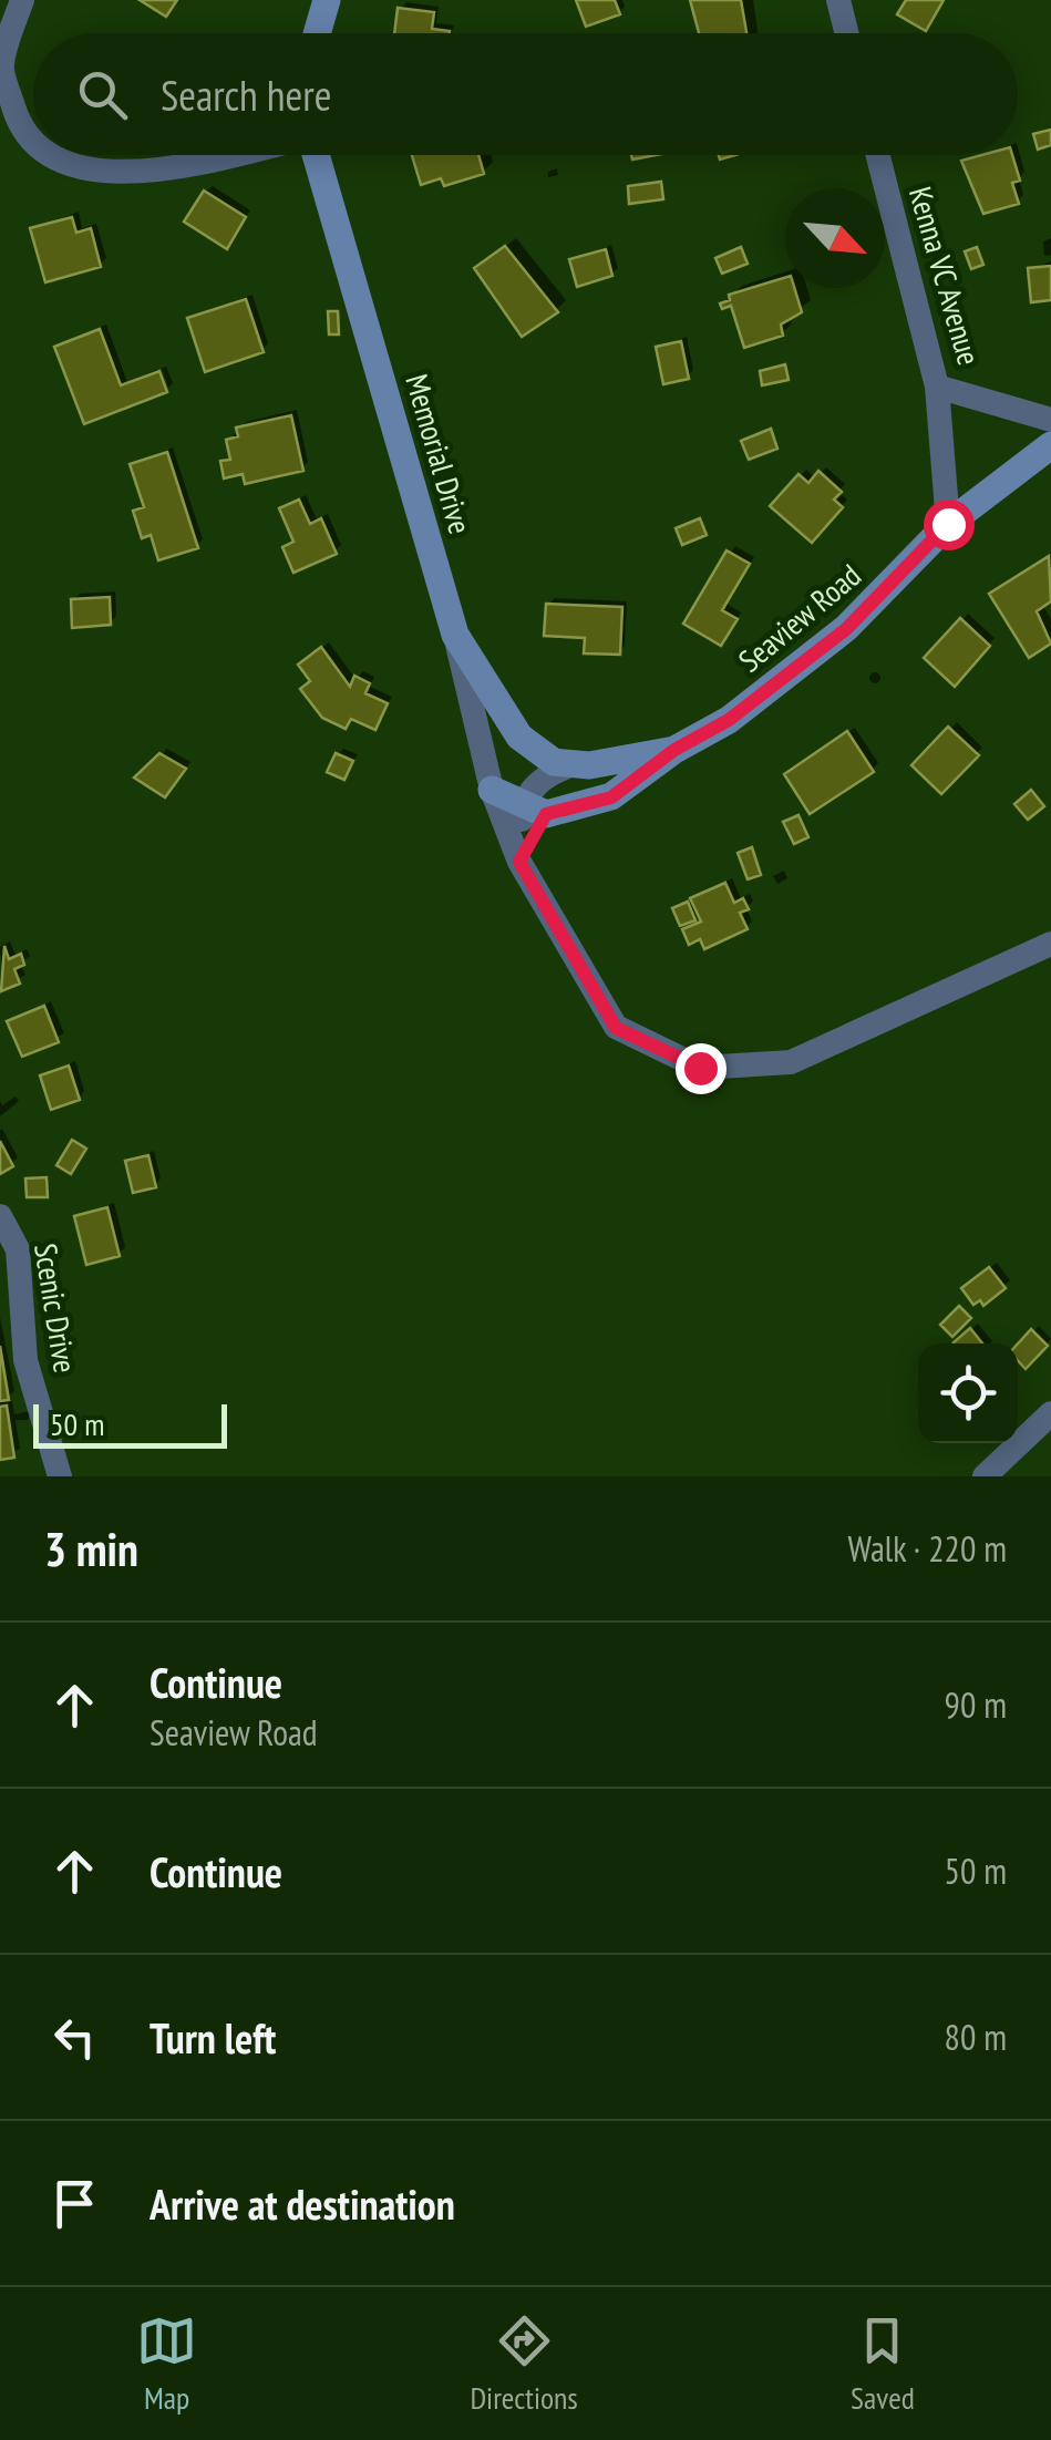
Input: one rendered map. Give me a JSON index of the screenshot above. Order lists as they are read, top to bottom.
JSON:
{
  "streets": {
    "street": [
      "Kenna VC Avenue",
      "Memorial Drive",
      "Seaview Road",
      "Scenic Drive"
    ]
  },
  "crossings": [
    ["Memorial Drive", "Seaview Road"]
  ],
  "scale_bar": "50 m",
  "north": "bottom right",
  "page": {
    "search": "Search here",
    "scale": "50 m",
    "heading": ["3 min", "Walk · 220 m"],
    "list": [
      ["Continue", "Seaview Road", "90 m"],
      ["Continue", "50 m"],
      ["Turn left", "80 m"],
      "Arrive at destination"
    ],
    "nav": ["Map", "Directions", "Saved"]
  }
}
